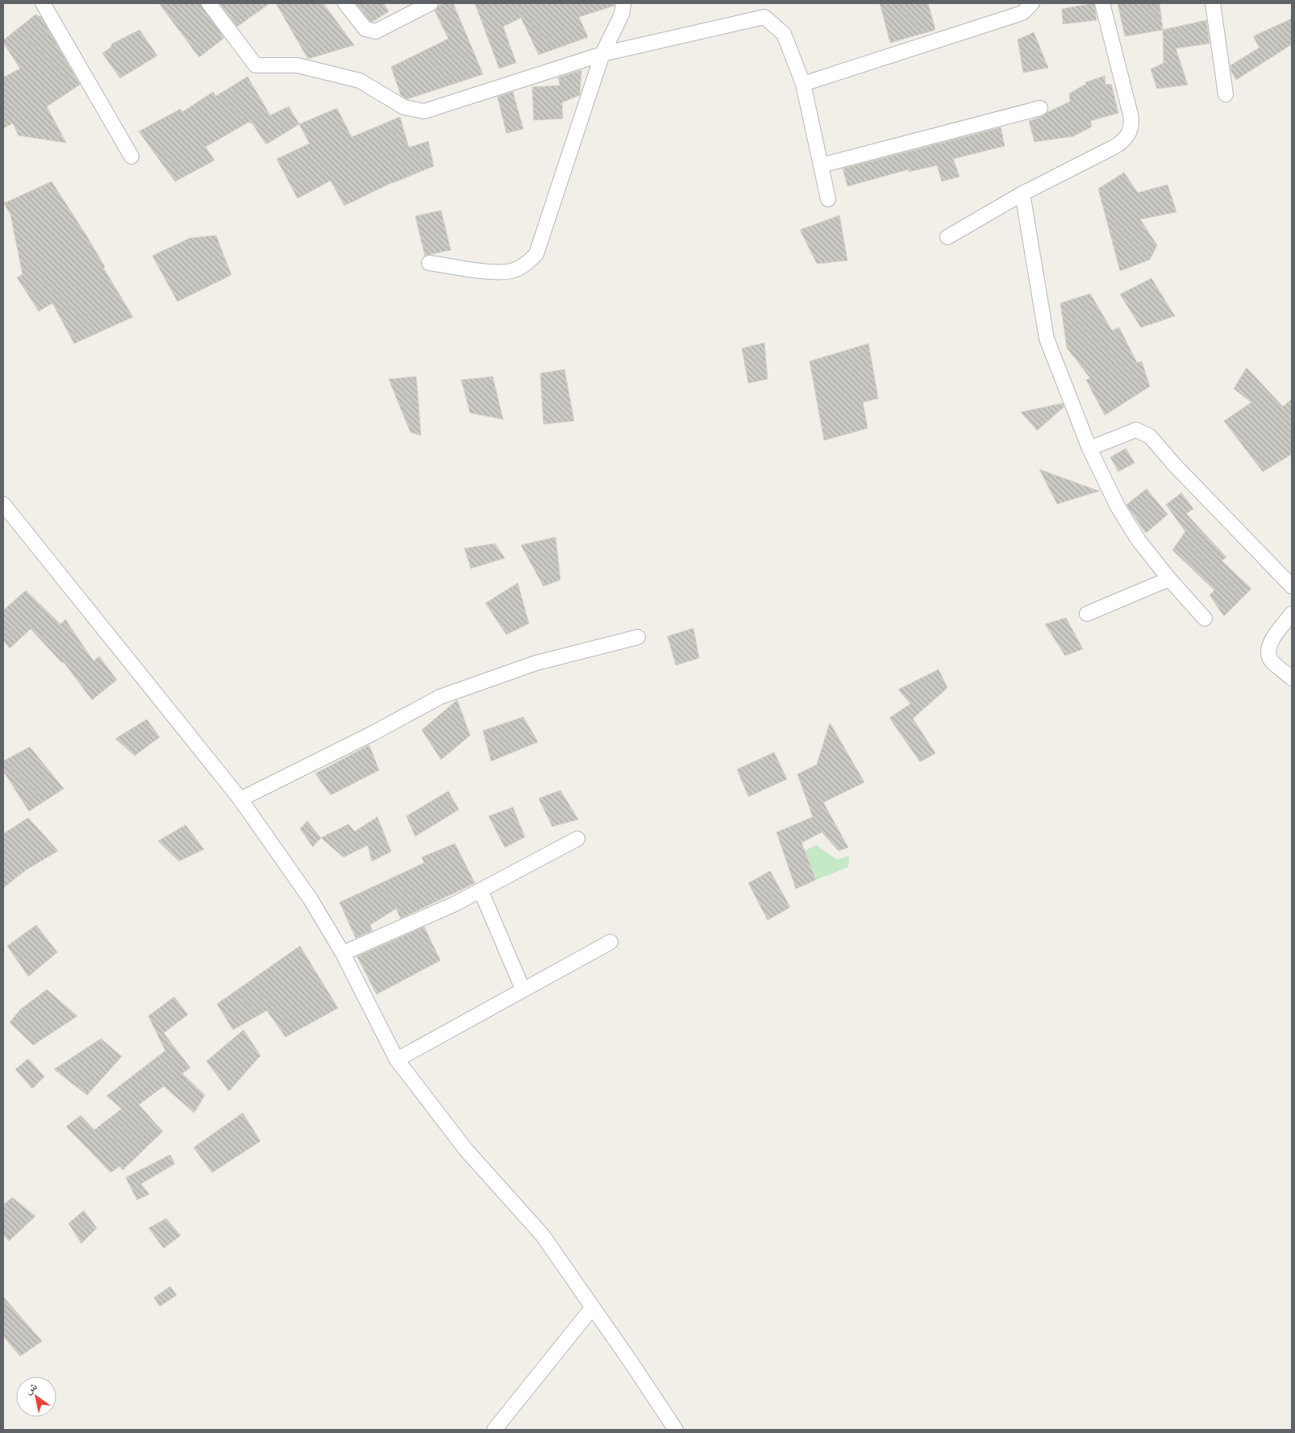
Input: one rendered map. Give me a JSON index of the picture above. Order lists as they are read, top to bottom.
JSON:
{
  "north": "top left"
}
